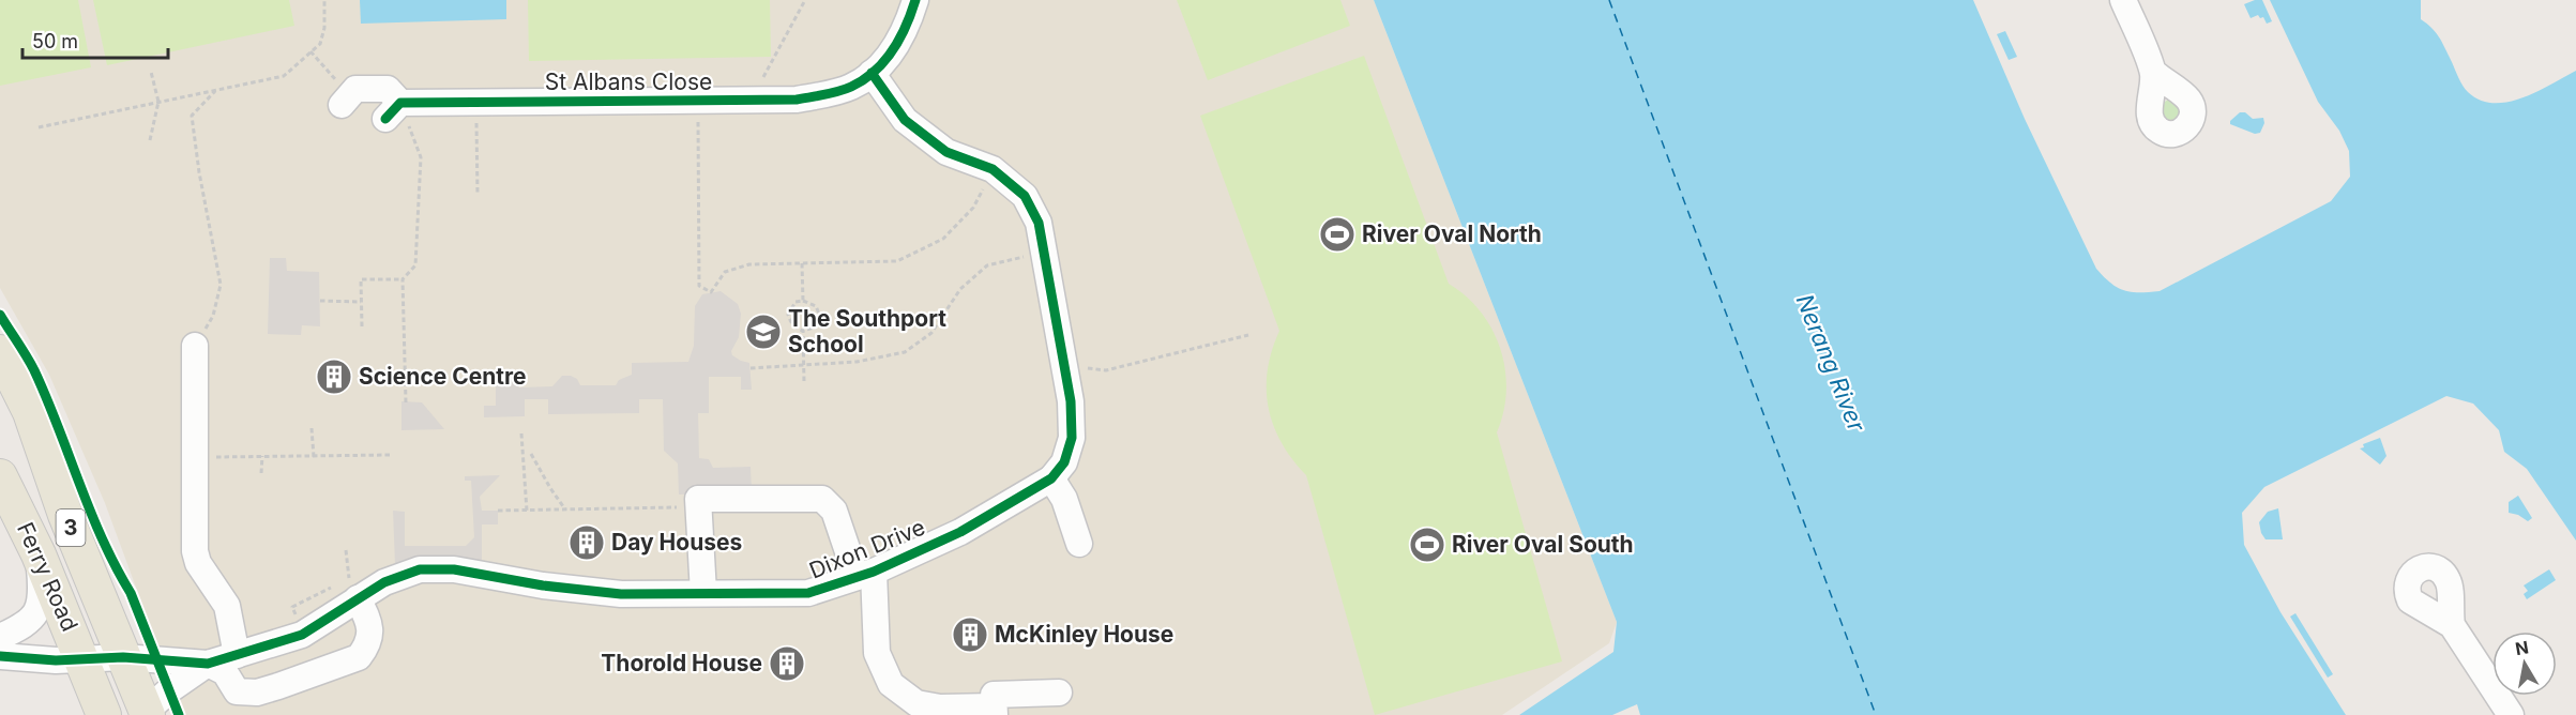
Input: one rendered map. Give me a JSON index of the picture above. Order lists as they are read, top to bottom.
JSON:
{
  "streets": {
    "main road": ["3", "Ferry Road"],
    "street": ["St Albans Close", "Dixon Drive"]
  },
  "crossings": [
    ["St Albans Close", "Dixon Drive"],
    ["Dixon Drive", "Ferry Road"]
  ],
  "water": ["Nerang River"],
  "places": {
    "sports": ["River Oval North", "River Oval South"],
    "school or university": ["The Southport School"],
    "building": [
      "Science Centre",
      "Day Houses",
      "McKinley House",
      "Thorold House"
    ]
  },
  "scale_bar": "50 m",
  "north": "top"
}
